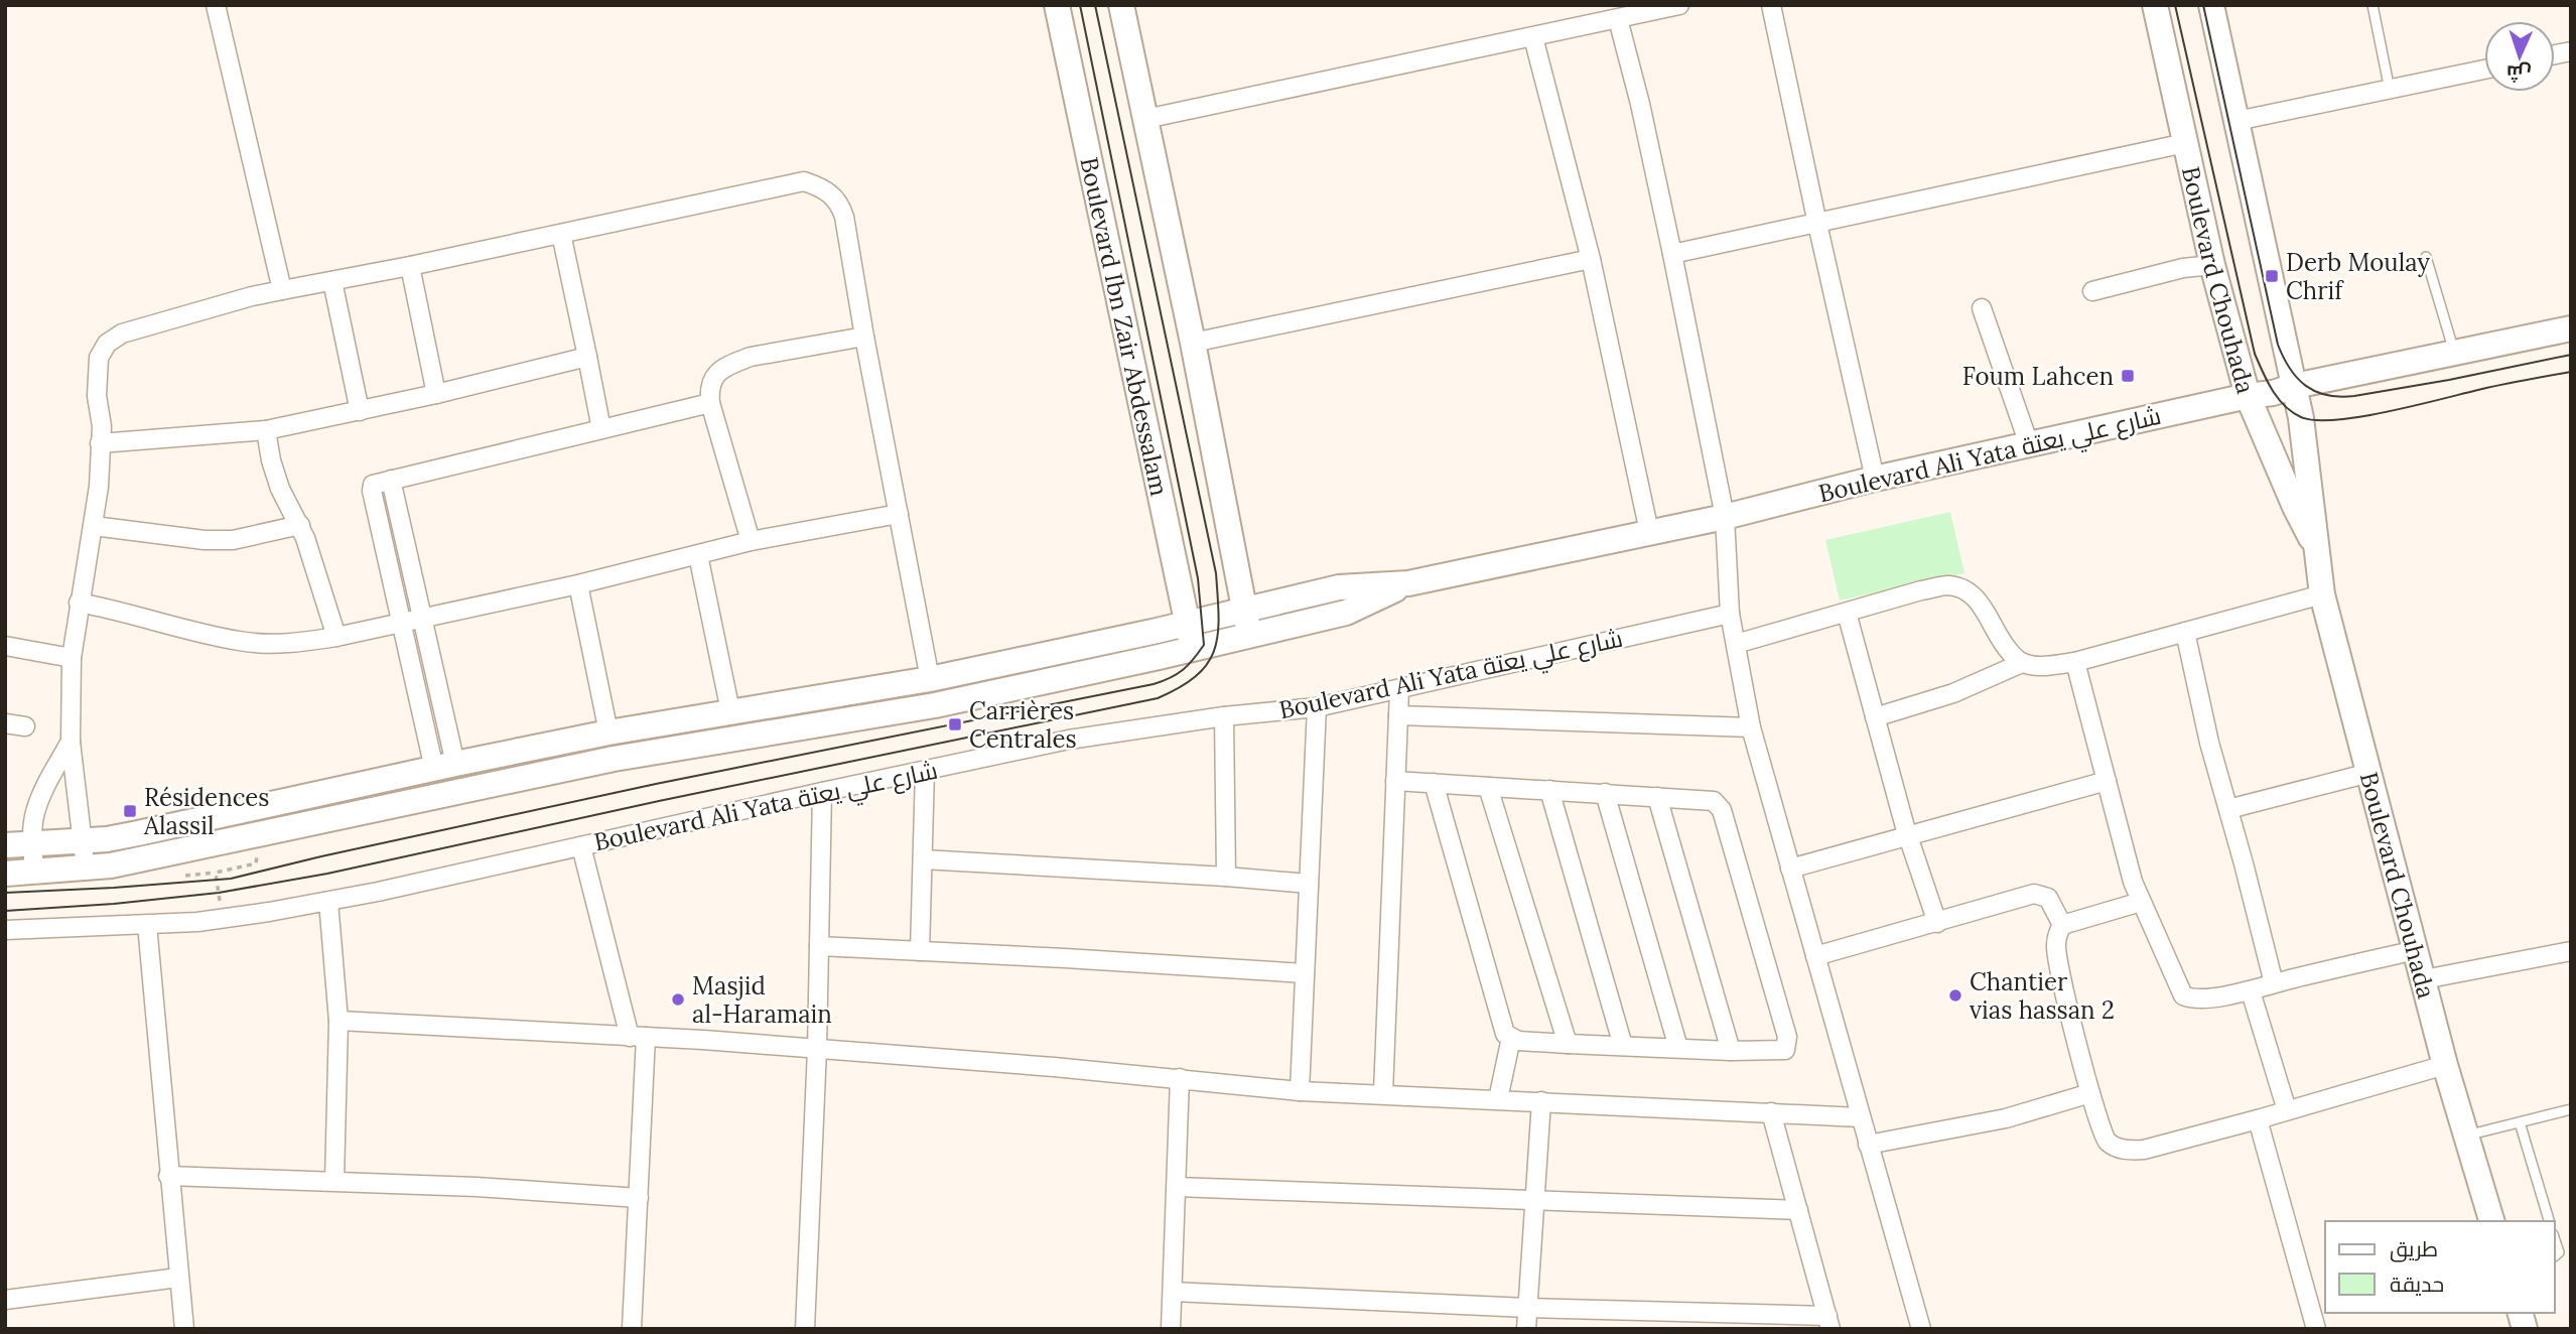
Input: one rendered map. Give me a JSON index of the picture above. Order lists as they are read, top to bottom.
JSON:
{
  "streets": {
    "main road": ["Boulevard Chouhada", "Boulevard Ibn Zair Abdessalam", "Boulevard Ali Yata شارع علي يعتة"]
  },
  "crossings": [
    ["Boulevard Chouhada", "Boulevard Ali Yata شارع علي يعتة"],
    ["Boulevard Ibn Zair Abdessalam", "Boulevard Ali Yata شارع علي يعتة"]
  ],
  "places": {
    "transit": [
      "Derb Moulay Chrif",
      "Foum Lahcen",
      "Carrières Centrales",
      "Résidences Alassil"
    ],
    "other": ["Chantier vias hassan 2", "Masjid al-Haramain"]
  },
  "legend": ["طريق", "حديقة"],
  "north": "bottom"
}
